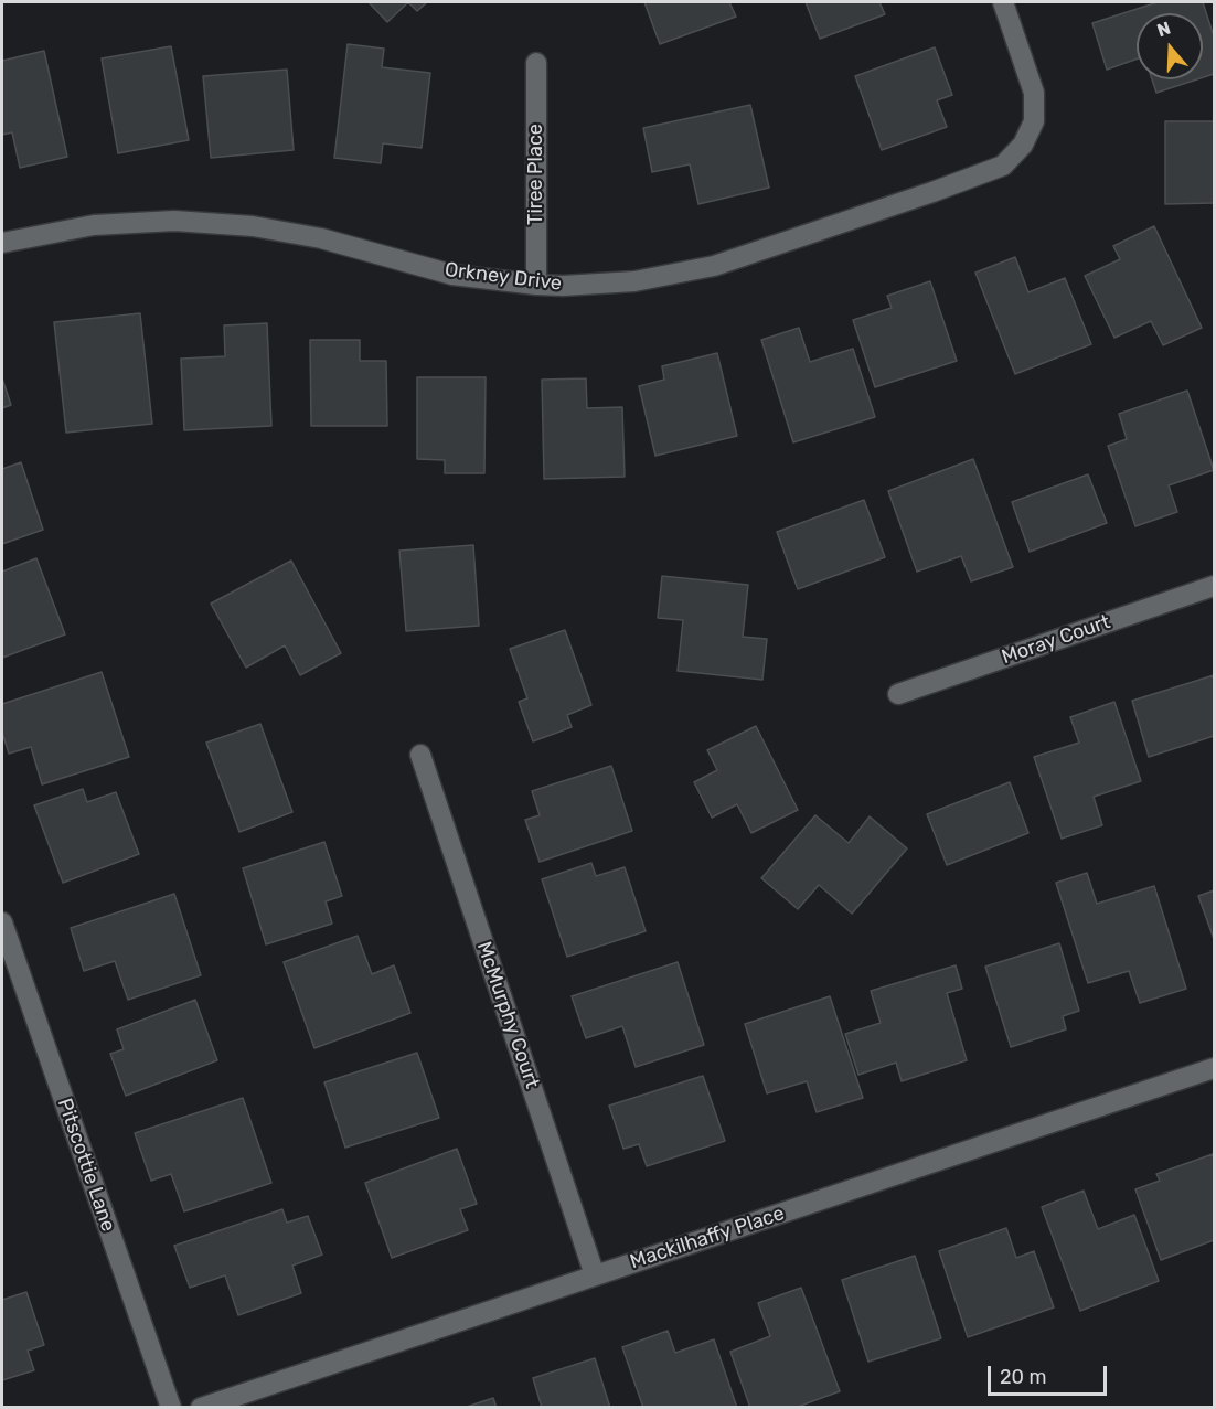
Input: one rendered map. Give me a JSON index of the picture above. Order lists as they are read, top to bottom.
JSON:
{
  "streets": {
    "street": [
      "Tiree Place",
      "Orkney Drive",
      "Moray Court",
      "McMurphy Court",
      "Pitscottie Lane",
      "Mackilhaffy Place"
    ]
  },
  "crossings": [
    ["Tiree Place", "Orkney Drive"],
    ["McMurphy Court", "Mackilhaffy Place"]
  ],
  "scale_bar": "20 m",
  "north": "top"
}
